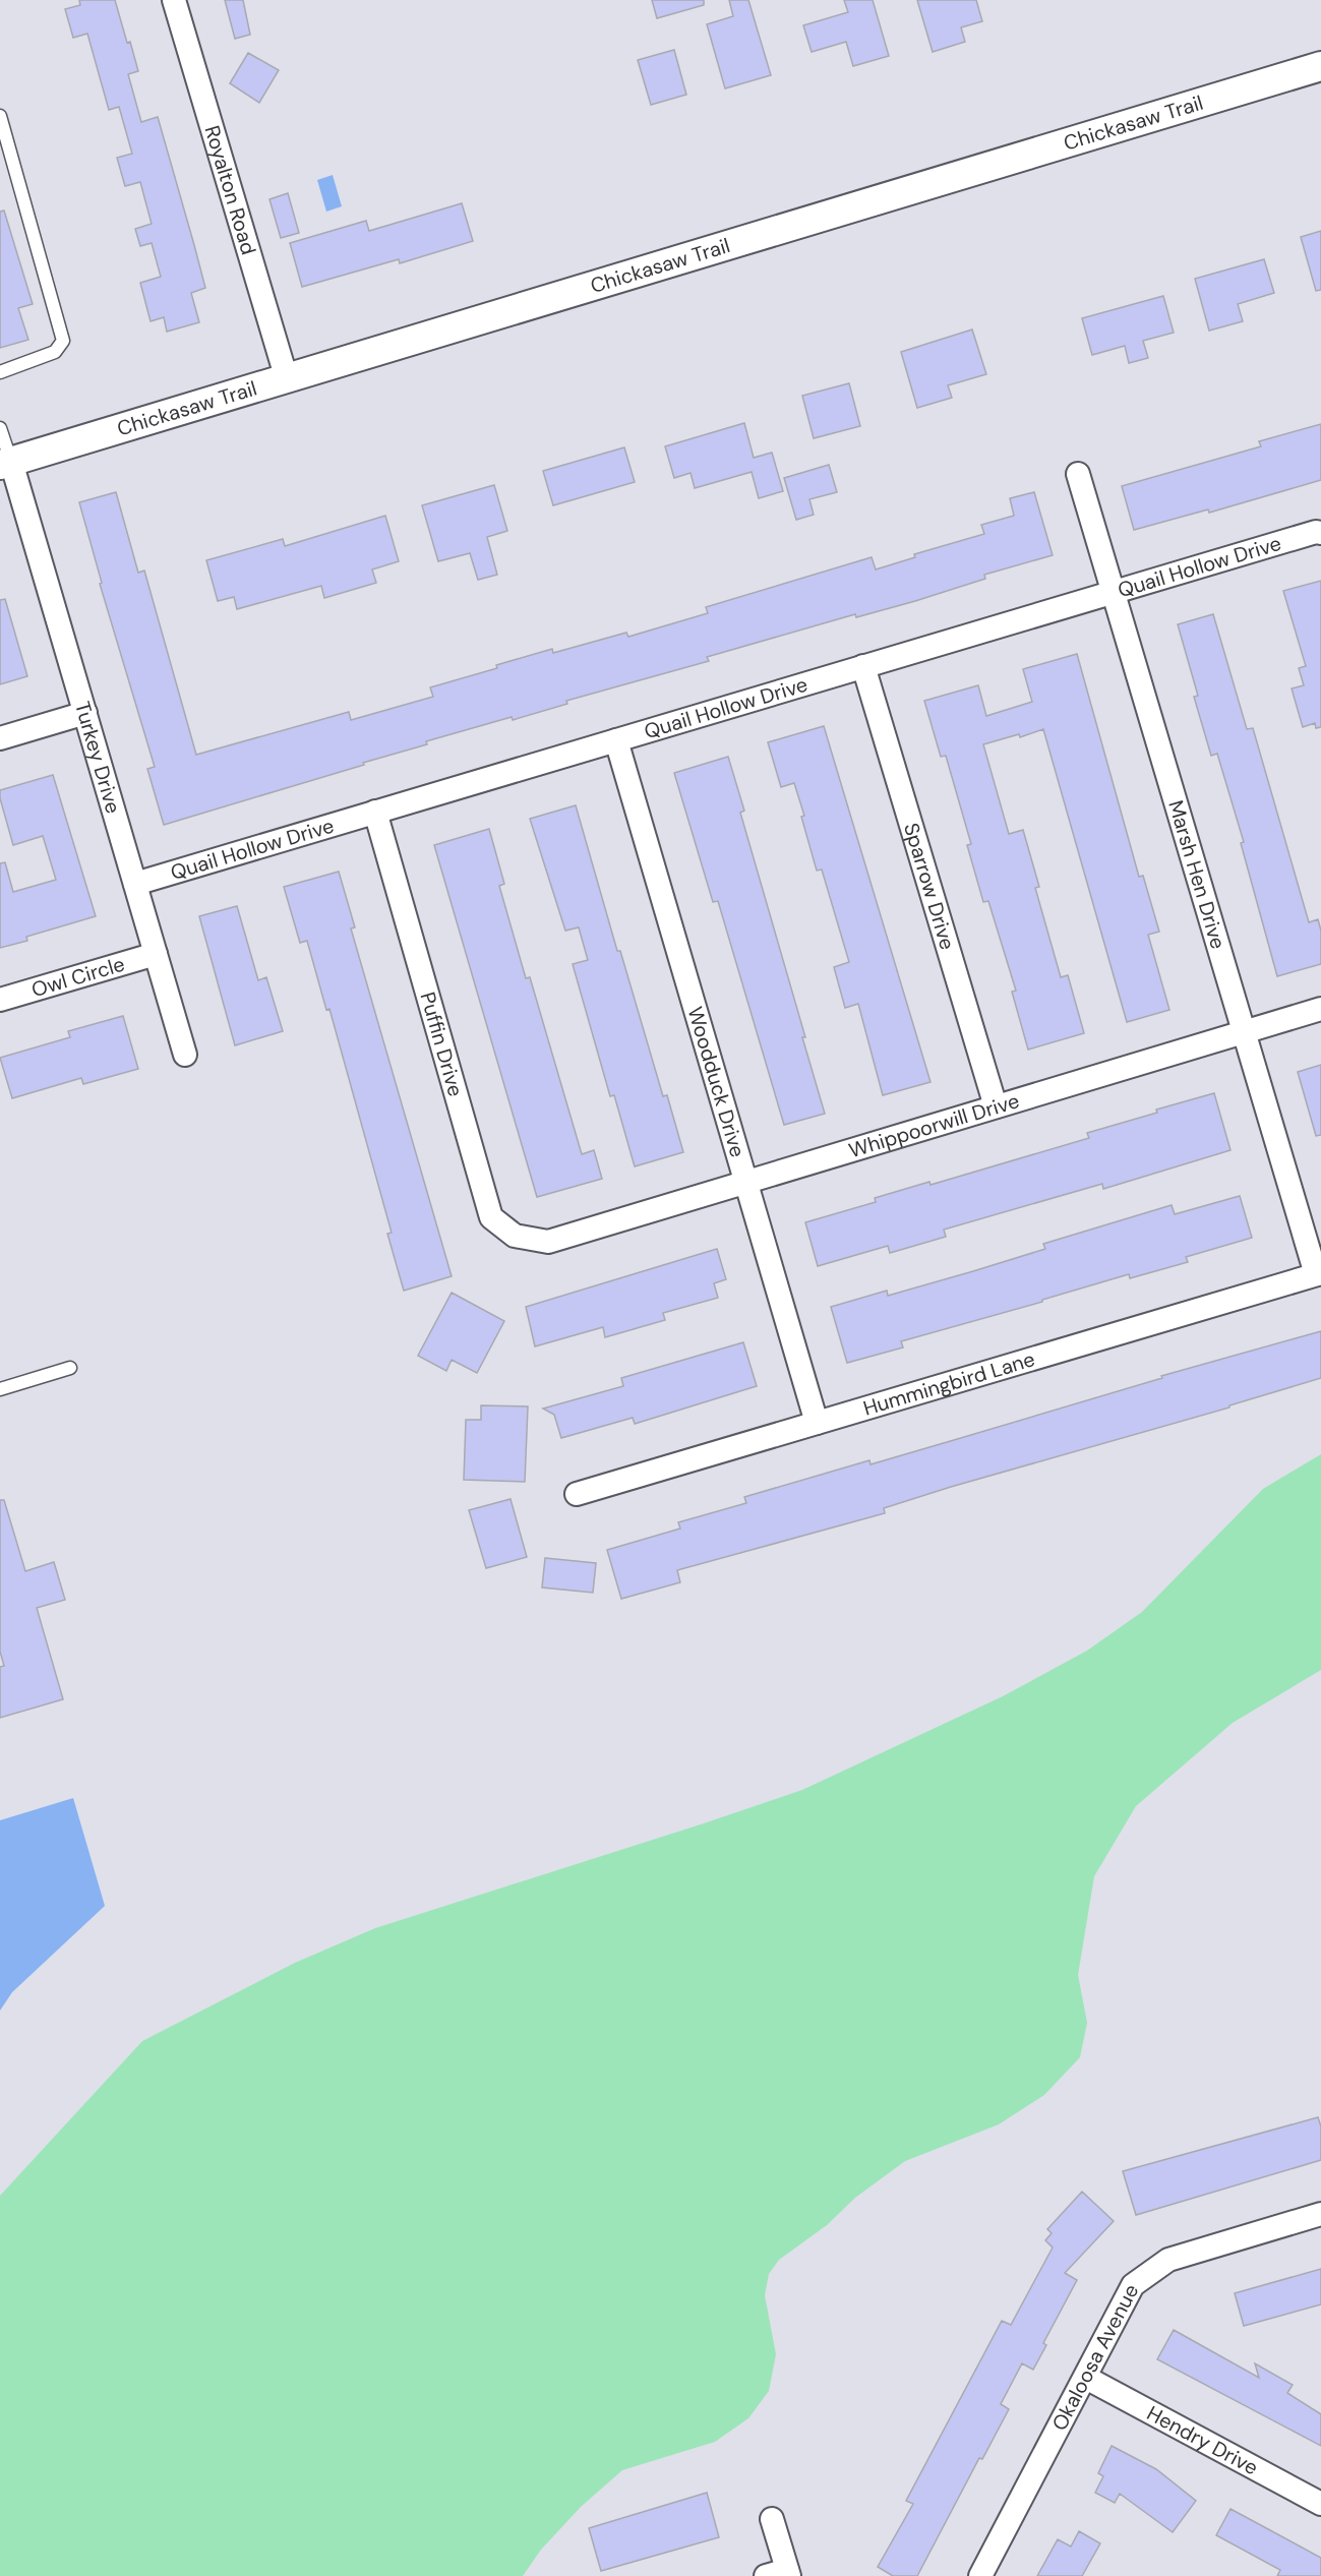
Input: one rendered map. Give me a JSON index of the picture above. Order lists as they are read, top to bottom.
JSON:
{
  "streets": {
    "street": [
      "Chickasaw Trail",
      "Royalton Road",
      "Quail Hollow Drive",
      "Turkey Drive",
      "Marsh Hen Drive",
      "Sparrow Drive",
      "Owl Circle",
      "Puffin Drive",
      "Woodduck Drive",
      "Whippoorwill Drive",
      "Hummingbird Lane",
      "Okaloosa Avenue",
      "Hendry Drive"
    ]
  },
  "crossings": [
    ["Chickasaw Trail", "Royalton Road"],
    ["Chickasaw Trail", "Turkey Drive"],
    ["Quail Hollow Drive", "Turkey Drive"],
    ["Quail Hollow Drive", "Marsh Hen Drive"],
    ["Quail Hollow Drive", "Sparrow Drive"],
    ["Quail Hollow Drive", "Puffin Drive"],
    ["Quail Hollow Drive", "Woodduck Drive"],
    ["Turkey Drive", "Owl Circle"],
    ["Marsh Hen Drive", "Whippoorwill Drive"],
    ["Marsh Hen Drive", "Hummingbird Lane"],
    ["Sparrow Drive", "Whippoorwill Drive"],
    ["Puffin Drive", "Whippoorwill Drive"],
    ["Woodduck Drive", "Whippoorwill Drive"],
    ["Woodduck Drive", "Hummingbird Lane"],
    ["Okaloosa Avenue", "Hendry Drive"]
  ]
}
